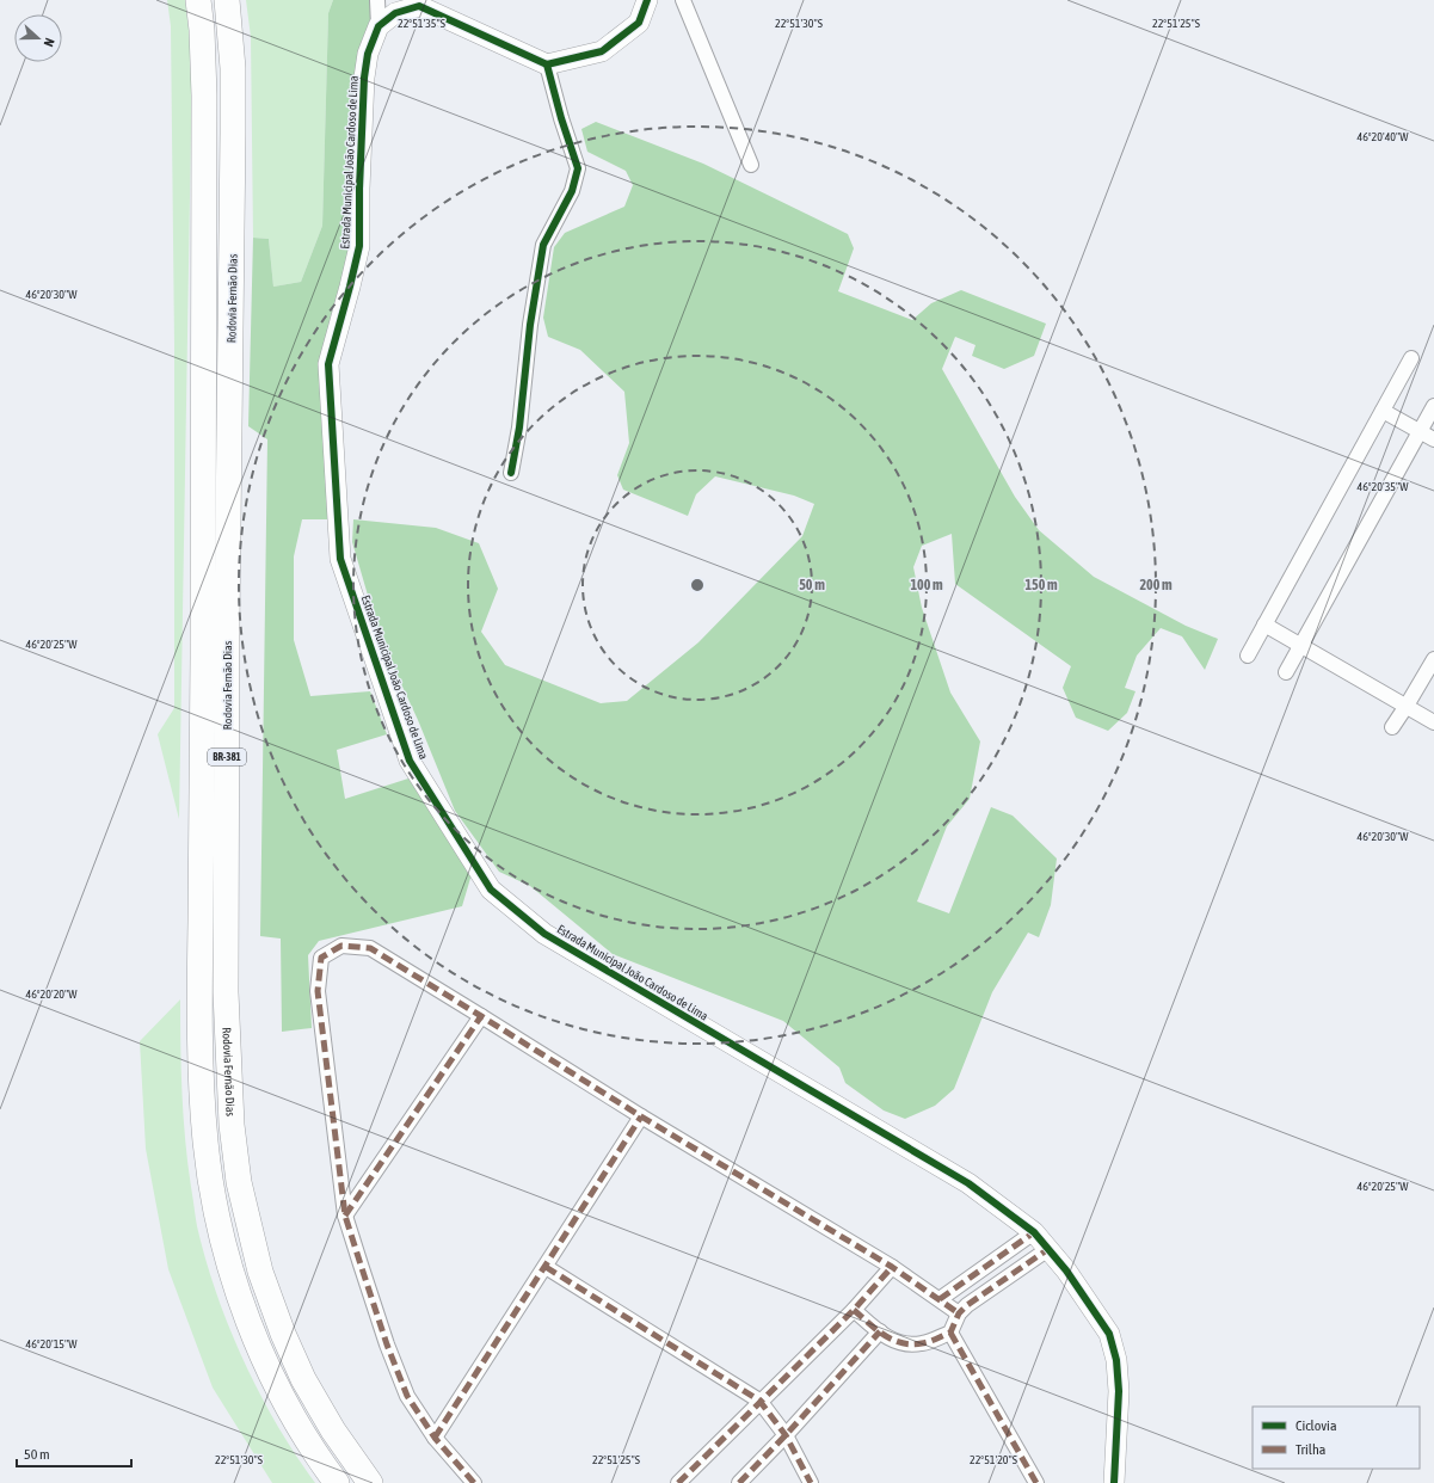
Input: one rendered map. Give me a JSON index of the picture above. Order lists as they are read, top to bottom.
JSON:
{
  "streets": {
    "highway": ["Rodovia Fernão Dias", "BR-381"],
    "street": ["Estrada Municipal João Cardoso de Lima"]
  },
  "legend": ["Ciclovia", "Trilha"],
  "scale_bar": "50 m",
  "north": "right",
  "coordinates": [
    "22°51'35\"S",
    "22°51'30\"S",
    "22°51'25\"S",
    "46°20'40\"W",
    "46°20'30\"W",
    "46°20'35\"W",
    "46°20'25\"W",
    "46°20'20\"W",
    "46°20'15\"W",
    "22°51'20\"S"
  ],
  "rings": [
    "50 m",
    "100 m",
    "150 m",
    "200 m"
  ]
}
